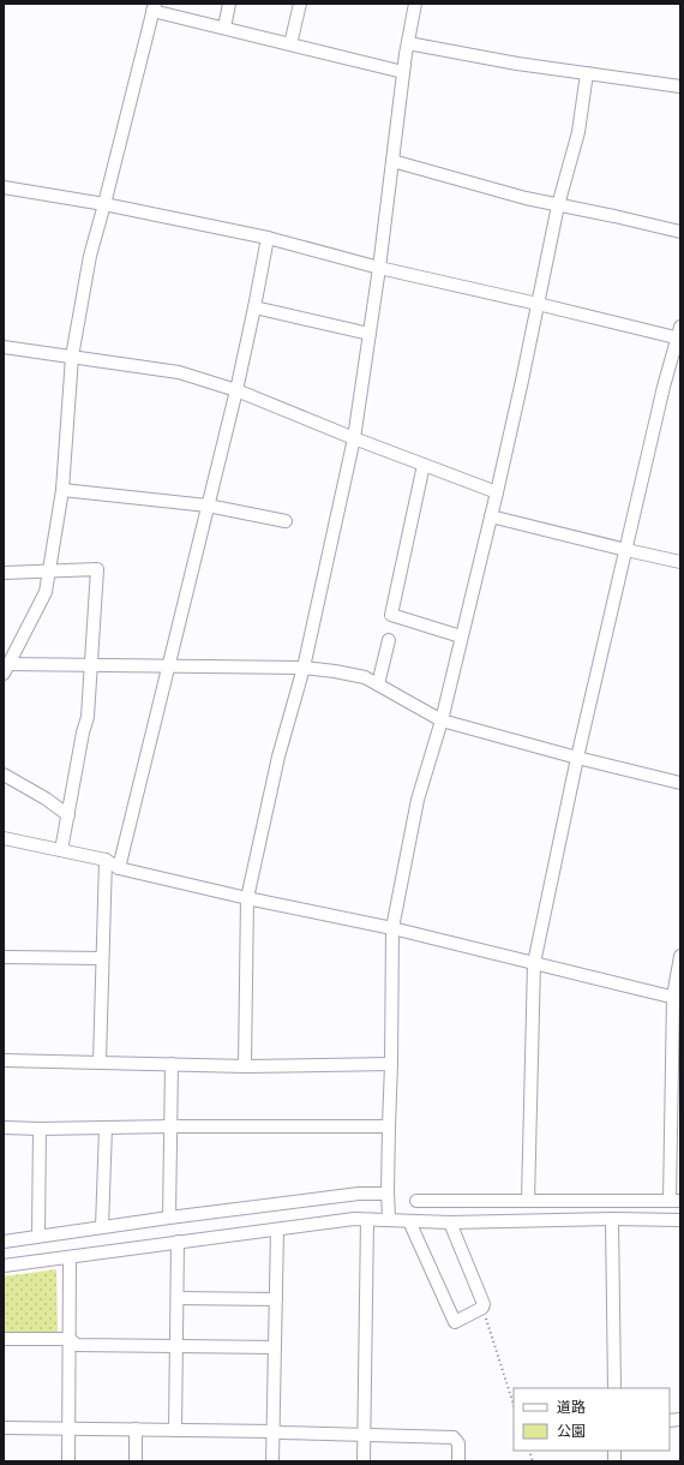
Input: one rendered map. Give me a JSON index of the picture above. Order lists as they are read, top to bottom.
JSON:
{
  "legend": ["道路", "公園"]
}
